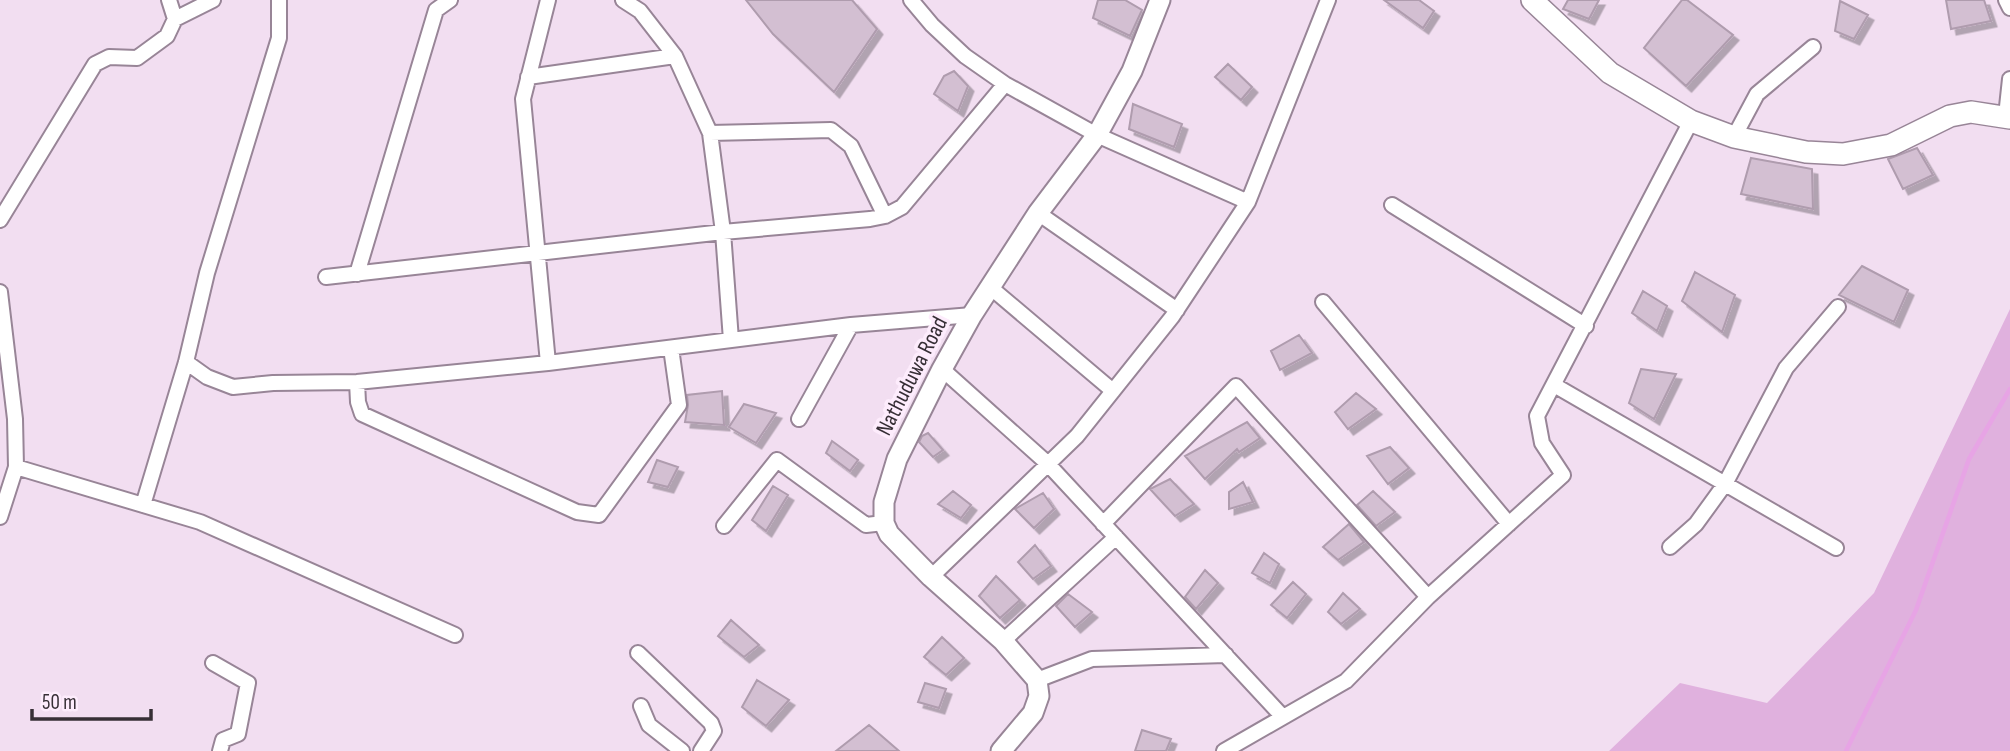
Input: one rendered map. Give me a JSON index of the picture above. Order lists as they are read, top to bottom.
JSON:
{
  "streets": {
    "street": ["Nathuduwa Road"]
  },
  "scale_bar": "50 m"
}
